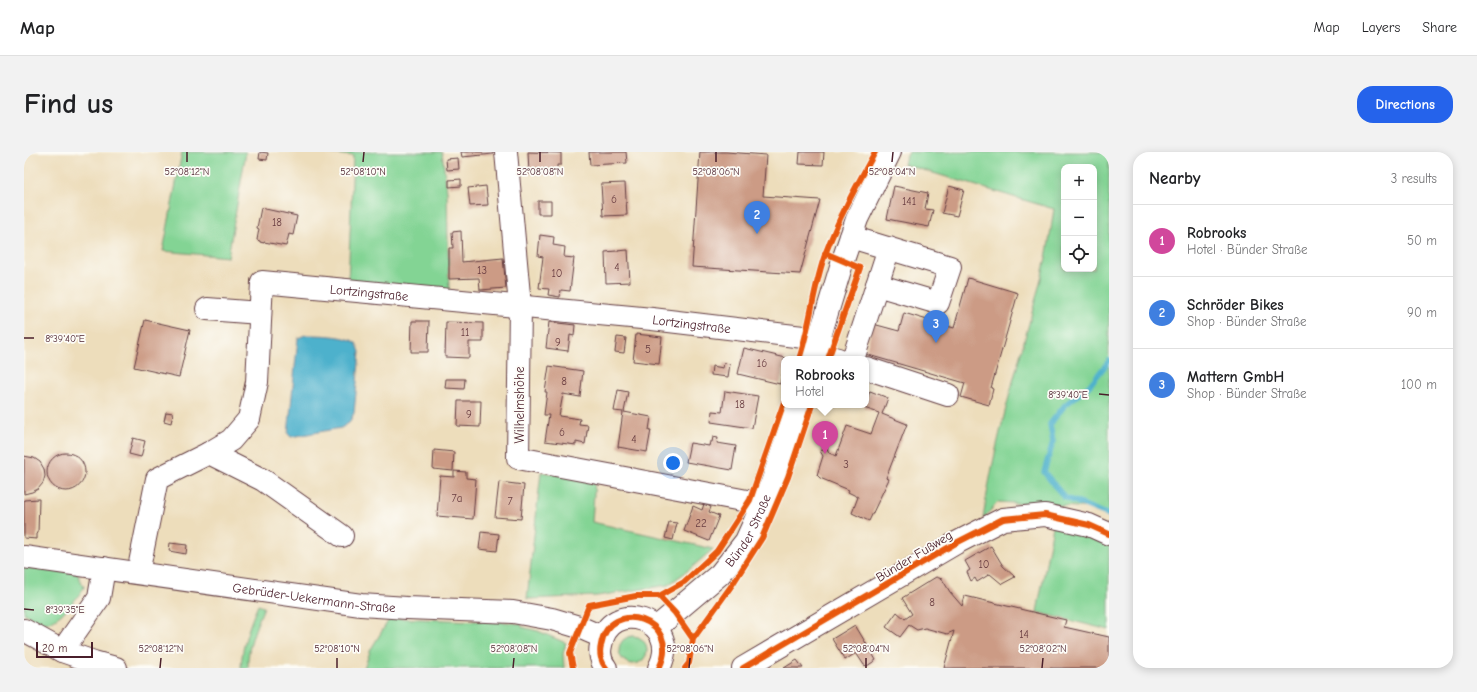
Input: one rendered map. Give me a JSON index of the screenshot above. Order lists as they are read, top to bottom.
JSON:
{
  "streets": {
    "street": [
      "Lortzingstraße",
      "Wilhelmshöhe",
      "Bünder Straße",
      "Bünder Fußweg",
      "Gebrüder-Uekermann-Straße"
    ]
  },
  "crossings": [
    ["Lortzingstraße", "Wilhelmshöhe"],
    ["Lortzingstraße", "Gebrüder-Uekermann-Straße"],
    ["Wilhelmshöhe", "Bünder Straße"]
  ],
  "house_numbers": [
    "6",
    "141",
    "18",
    "4",
    "13",
    "10",
    "11",
    "9",
    "5",
    "16",
    "8",
    "18",
    "9",
    "6",
    "4",
    "3",
    "7a",
    "7",
    "22",
    "10",
    "8",
    "14"
  ],
  "scale_bar": "20 m",
  "page": {
    "header": "Map",
    "nav": ["Map", "Layers", "Share"],
    "buttons": "Directions",
    "title": "Find us",
    "heading": ["Nearby", "3 results"],
    "map_buttons": ["+", "−"],
    "pins": ["2", "3", "1"],
    "list": [
      {
        "mark": "1",
        "name": "Robrooks",
        "note": "Hotel · Bünder Straße",
        "value": "50 m"
      },
      {
        "mark": "2",
        "name": "Schröder Bikes",
        "note": "Shop · Bünder Straße",
        "value": "90 m"
      },
      {
        "mark": "3",
        "name": "Mattern GmbH",
        "note": "Shop · Bünder Straße",
        "value": "100 m"
      }
    ],
    "popup": ["Robrooks", "Hotel"],
    "scale": "20 m"
  },
  "coordinates": [
    "52°08'12\"N",
    "52°08'10\"N",
    "52°08'08\"N",
    "52°08'06\"N",
    "52°08'04\"N",
    "8°39'40\"E",
    "8°39'35\"E",
    "52°08'02\"N"
  ]
}
